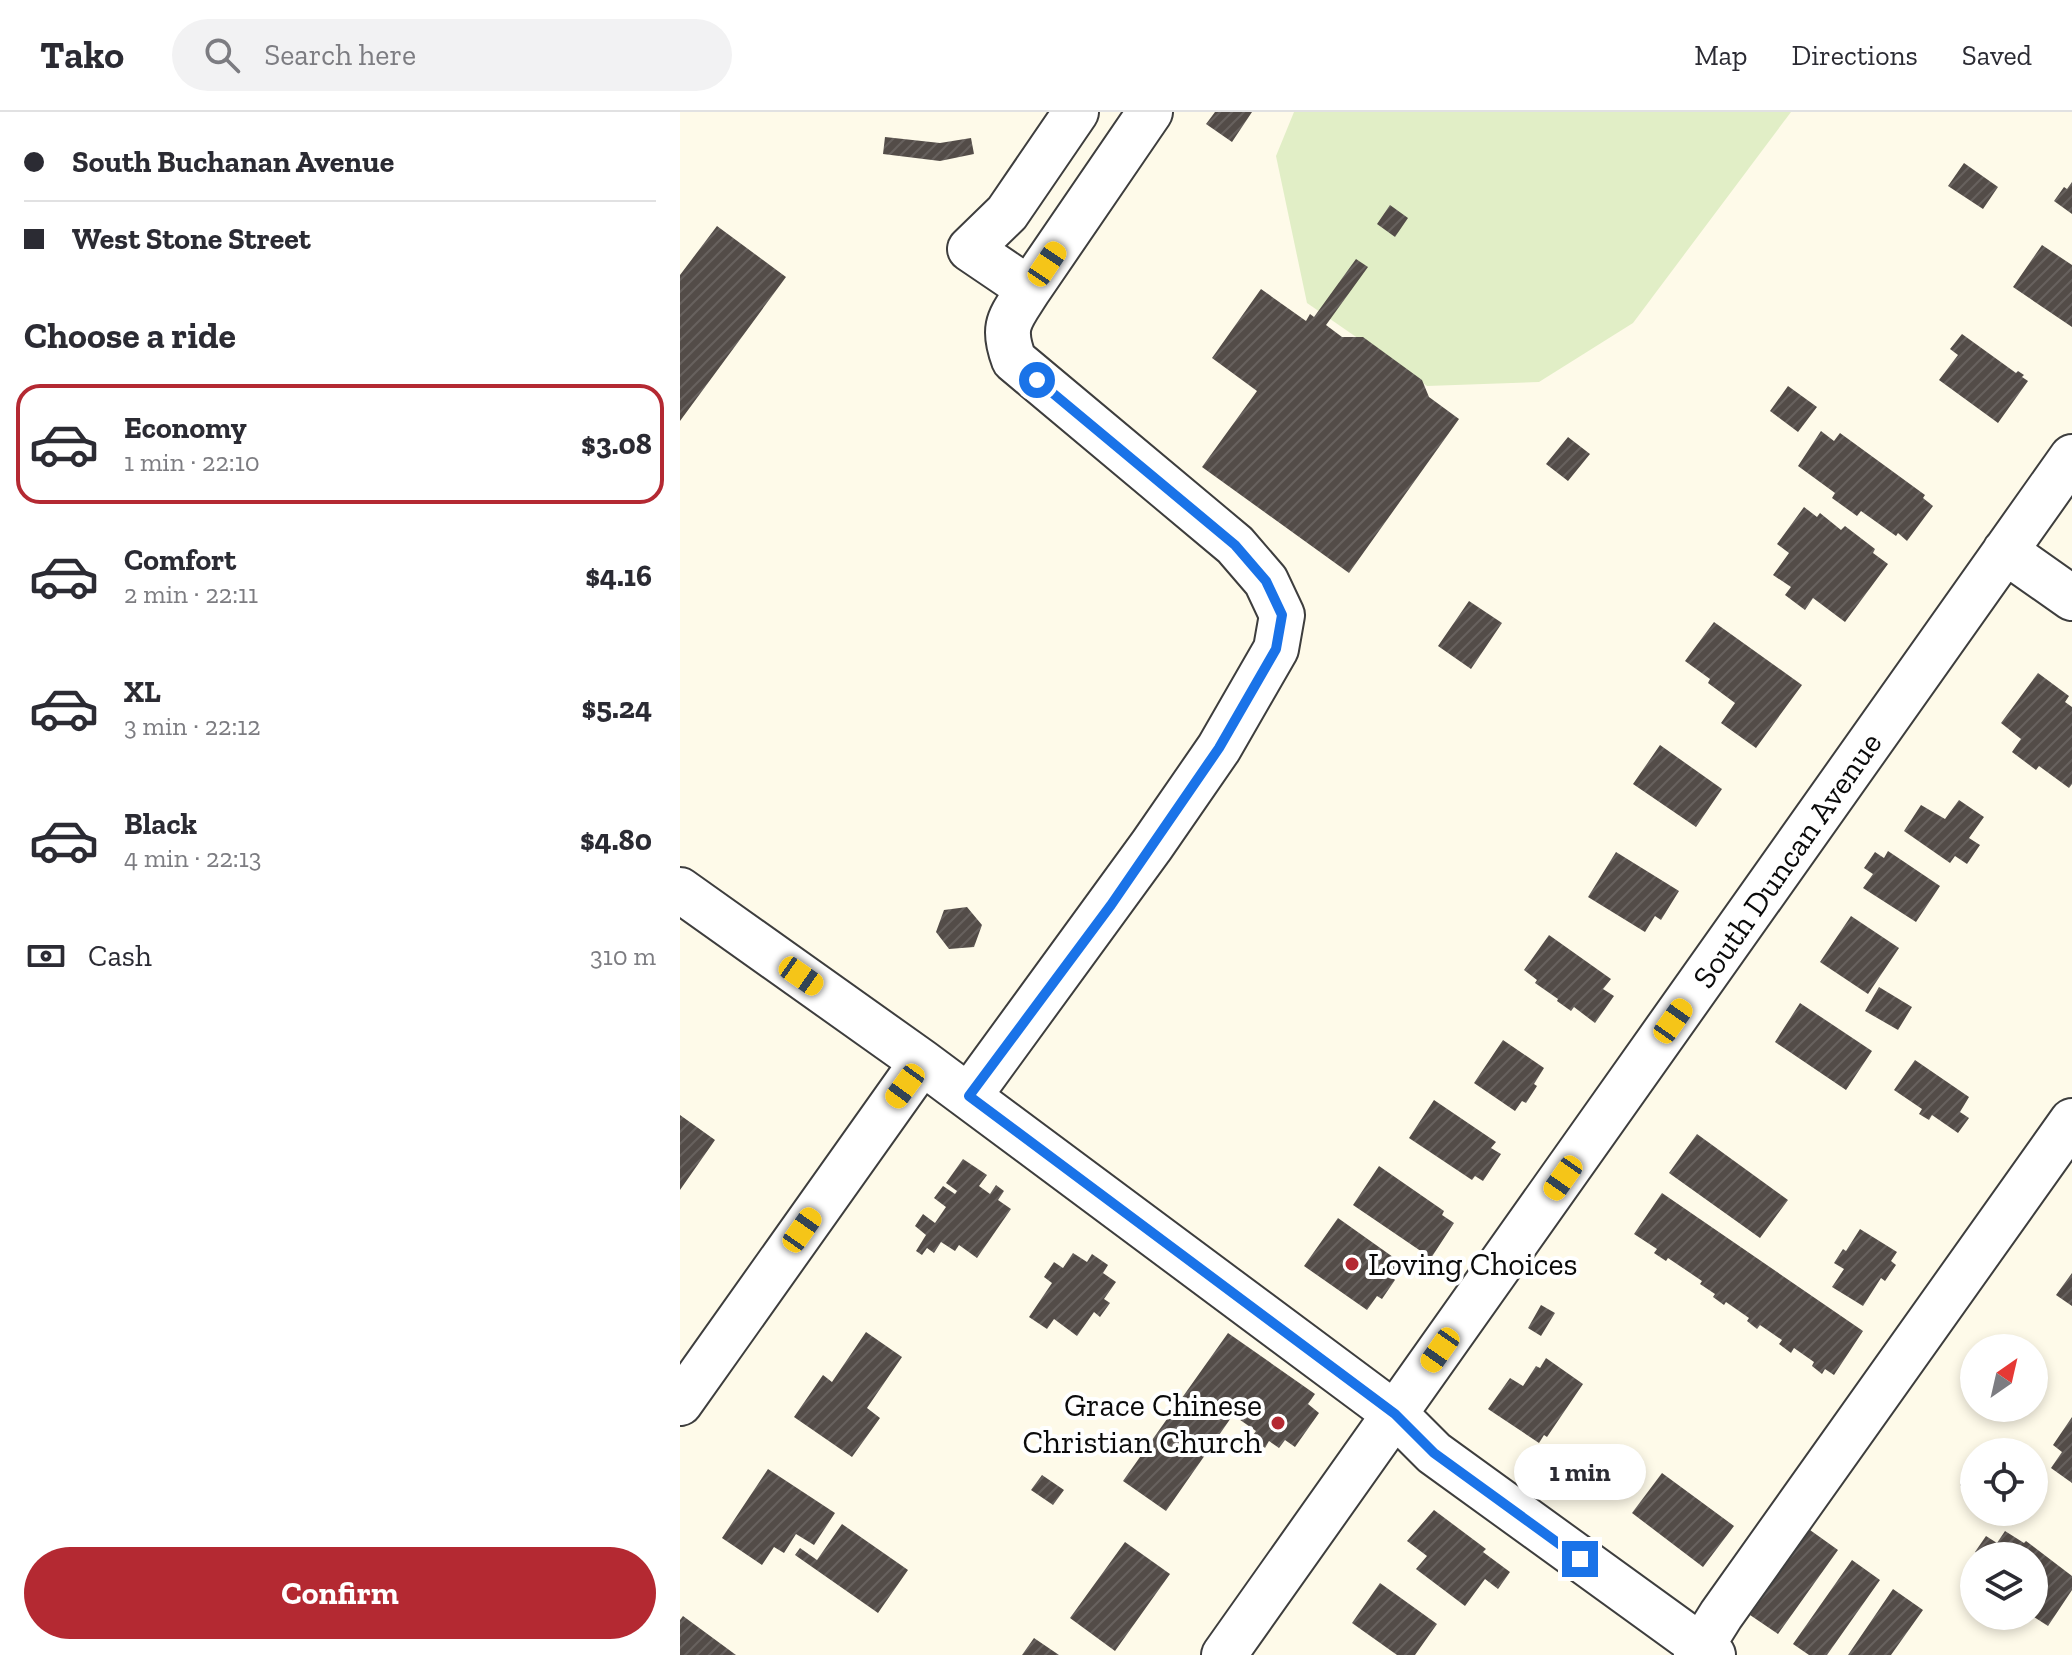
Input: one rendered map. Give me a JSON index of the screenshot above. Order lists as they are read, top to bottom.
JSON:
{
  "streets": {
    "street": ["South Duncan Avenue"]
  },
  "places": ["Loving Choices", "Grace Chinese Christian Church"],
  "north": "top right",
  "page": {
    "header": "Tako",
    "search": "Search here",
    "nav": ["Map", "Directions", "Saved"],
    "banner": ["South Buchanan Avenue", "West Stone Street"],
    "heading": "Choose a ride",
    "list": [
      {
        "name": "Economy",
        "note": "1 min · 22:10",
        "value": "$3.08"
      },
      {
        "name": "Comfort",
        "note": "2 min · 22:11",
        "value": "$4.16"
      },
      {
        "name": "XL",
        "note": "3 min · 22:12",
        "value": "$5.24"
      },
      {
        "name": "Black",
        "note": "4 min · 22:13",
        "value": "$4.80"
      }
    ],
    "pay": ["Cash", "310 m"],
    "bubble": "1 min",
    "buttons": "Confirm"
  }
}
